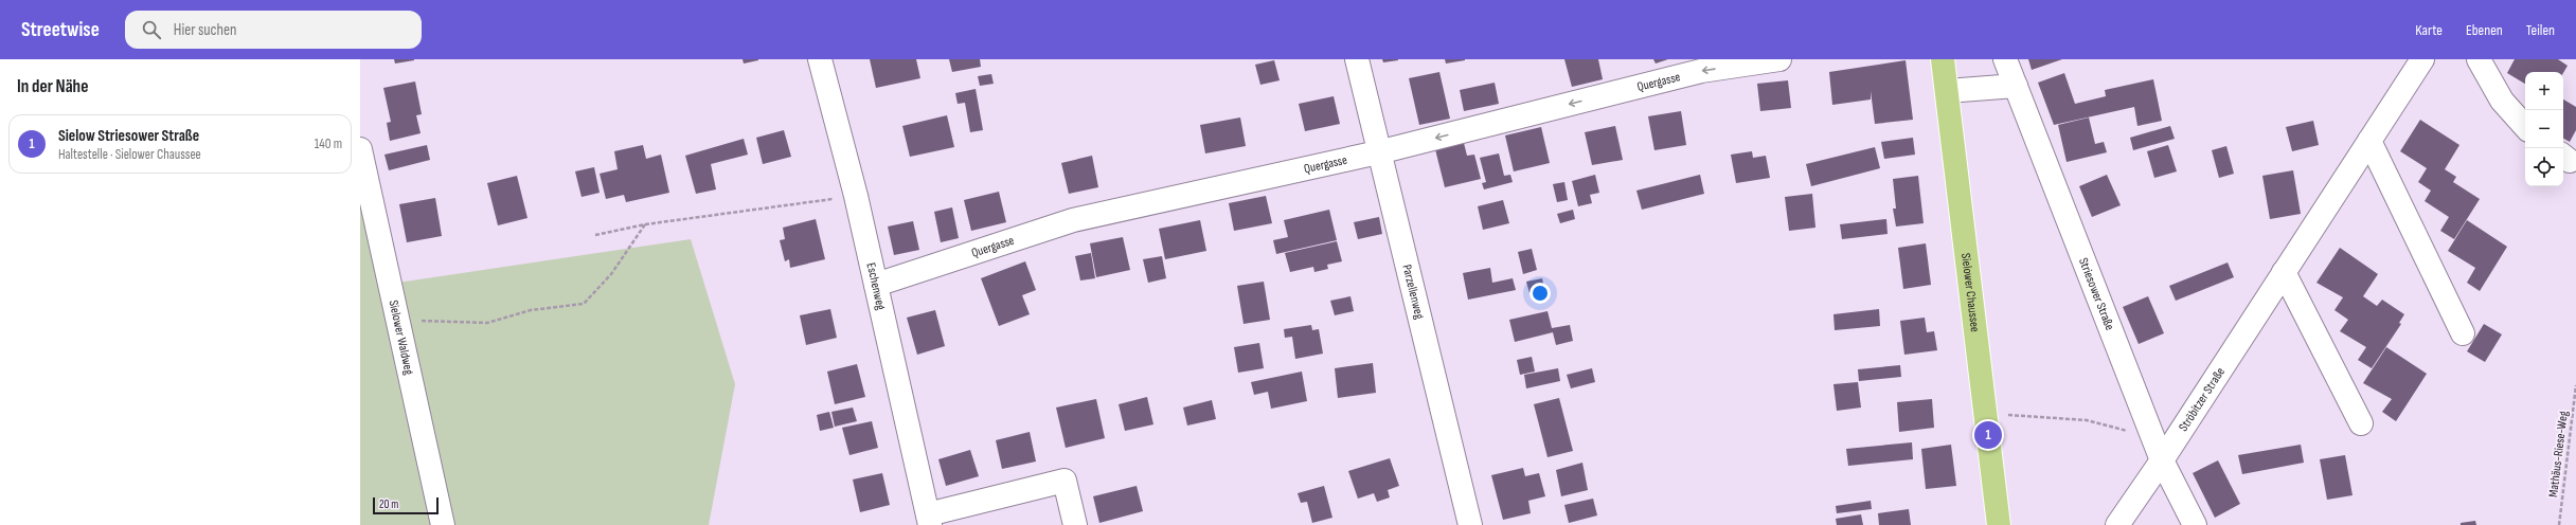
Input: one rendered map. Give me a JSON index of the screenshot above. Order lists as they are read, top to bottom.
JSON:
{
  "streets": {
    "main road": ["Sielower Chaussee"],
    "street": [
      "Quergasse",
      "Eschenweg",
      "Parzellenweg",
      "Striesower Straße",
      "Sielower Waldweg",
      "Ströbitzer Straße"
    ],
    "path": ["Mathäus-Riese-Weg"]
  },
  "crossings": [
    ["Quergasse", "Eschenweg"],
    ["Quergasse", "Parzellenweg"],
    ["Striesower Straße", "Ströbitzer Straße"]
  ],
  "one_way": ["Quergasse"],
  "scale_bar": "20 m",
  "page": {
    "header": "Streetwise",
    "search": "Hier suchen",
    "nav": ["Karte", "Ebenen", "Teilen"],
    "heading": "In der Nähe",
    "map_buttons": ["+", "−"],
    "list": [
      {
        "mark": "1",
        "name": "Sielow Striesower Straße",
        "note": "Haltestelle · Sielower Chaussee",
        "value": "140 m"
      }
    ],
    "pins": "1",
    "scale": "20 m"
  }
}
